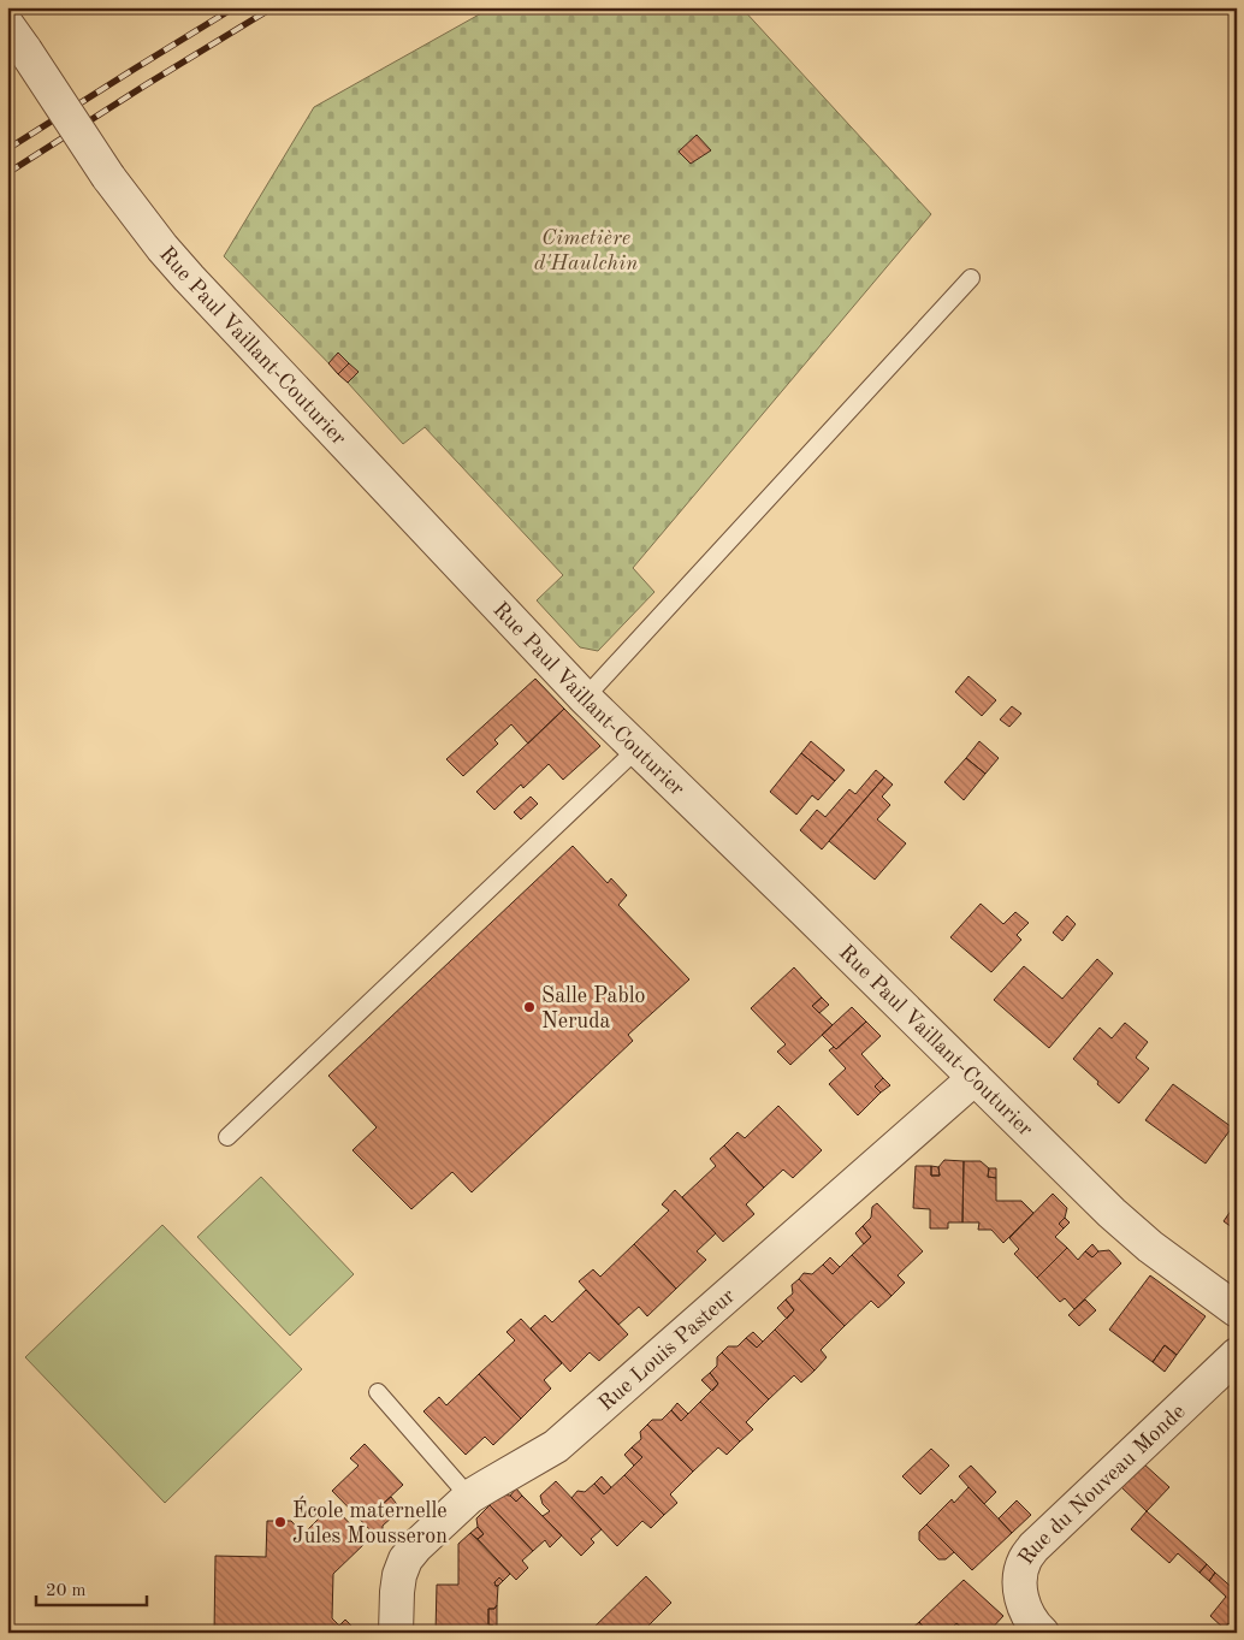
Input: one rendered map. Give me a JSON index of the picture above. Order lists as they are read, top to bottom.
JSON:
{
  "streets": {
    "street": ["Rue Paul Vaillant-Couturier", "Rue Louis Pasteur", "Rue du Nouveau Monde"]
  },
  "crossings": [
    ["Rue Paul Vaillant-Couturier", "Rue Louis Pasteur"]
  ],
  "parks": ["Cimetière d'Haulchin"],
  "places": ["Salle Pablo Neruda", "École maternelle Jules Mousseron"],
  "scale_bar": "20 m"
}
